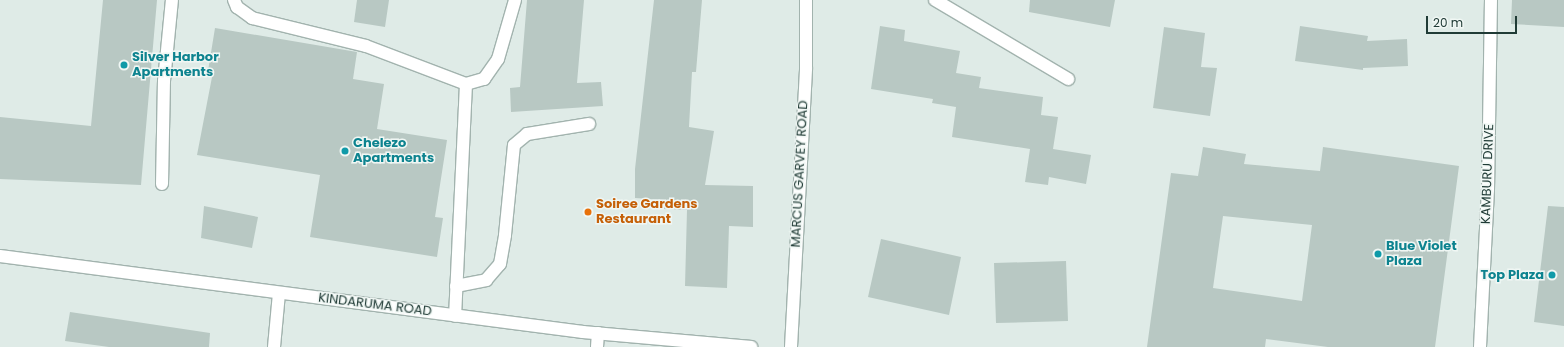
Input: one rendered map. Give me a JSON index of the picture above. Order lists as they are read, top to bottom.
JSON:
{
  "streets": {
    "street": ["MARCUS GARVEY ROAD", "KAMBURU DRIVE", "KINDARUMA ROAD"]
  },
  "places": [
    "Silver Harbor Apartments",
    "Chelezo Apartments",
    "Soiree Gardens Restaurant",
    "Blue Violet Plaza",
    "Top Plaza"
  ],
  "scale_bar": "20 m"
}
